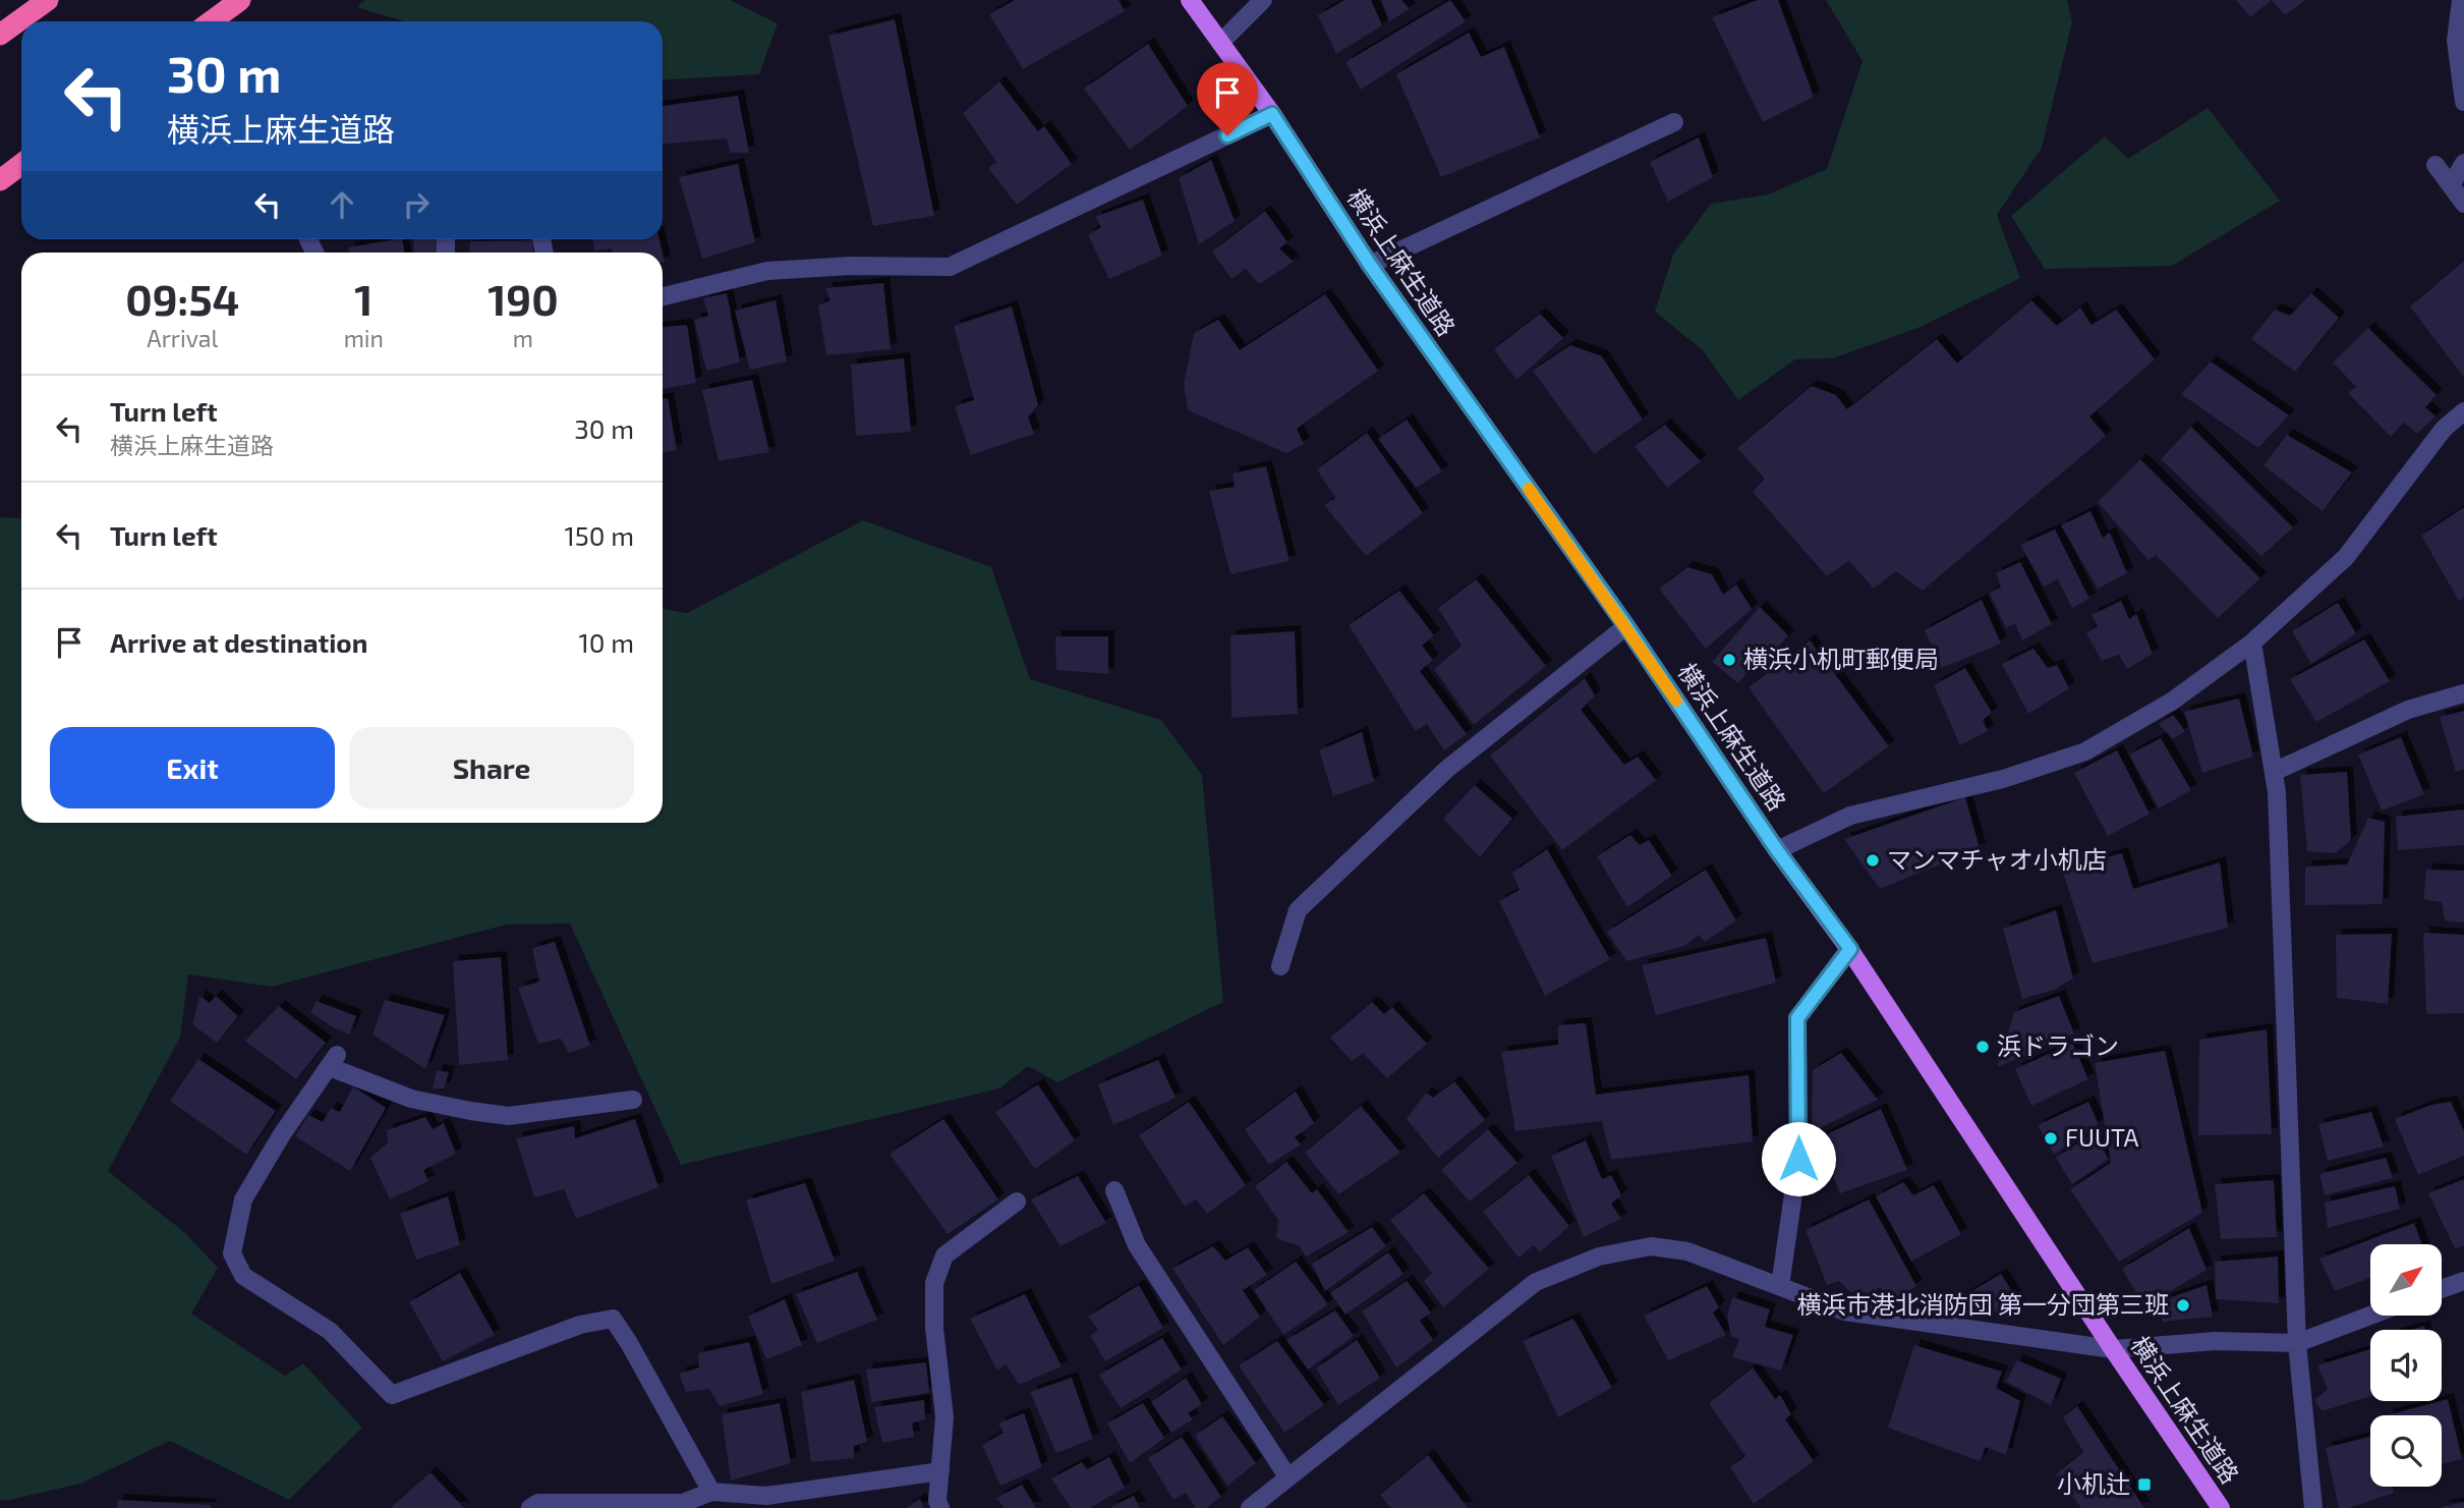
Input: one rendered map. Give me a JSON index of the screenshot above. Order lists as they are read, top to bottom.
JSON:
{
  "streets": {
    "main road": ["横浜上麻生道路"]
  },
  "places": {
    "other": [
      "横浜小机町郵便局",
      "マンマチャオ小机店",
      "浜ドラゴン",
      "FUUTA",
      "横浜市港北消防団 第一分団第三班"
    ],
    "transit": ["小机辻"]
  },
  "north": "top right",
  "page": {
    "turn": ["30 m", "横浜上麻生道路"],
    "eta": [
      "09:54",
      "Arrival",
      "1",
      "min",
      "190",
      "m"
    ],
    "list": [
      {
        "name": "Turn left",
        "note": "横浜上麻生道路",
        "value": "30 m"
      },
      {
        "name": "Turn left",
        "value": "150 m"
      },
      {
        "name": "Arrive at destination",
        "value": "10 m"
      }
    ],
    "buttons": ["Exit", "Share"]
  }
}
